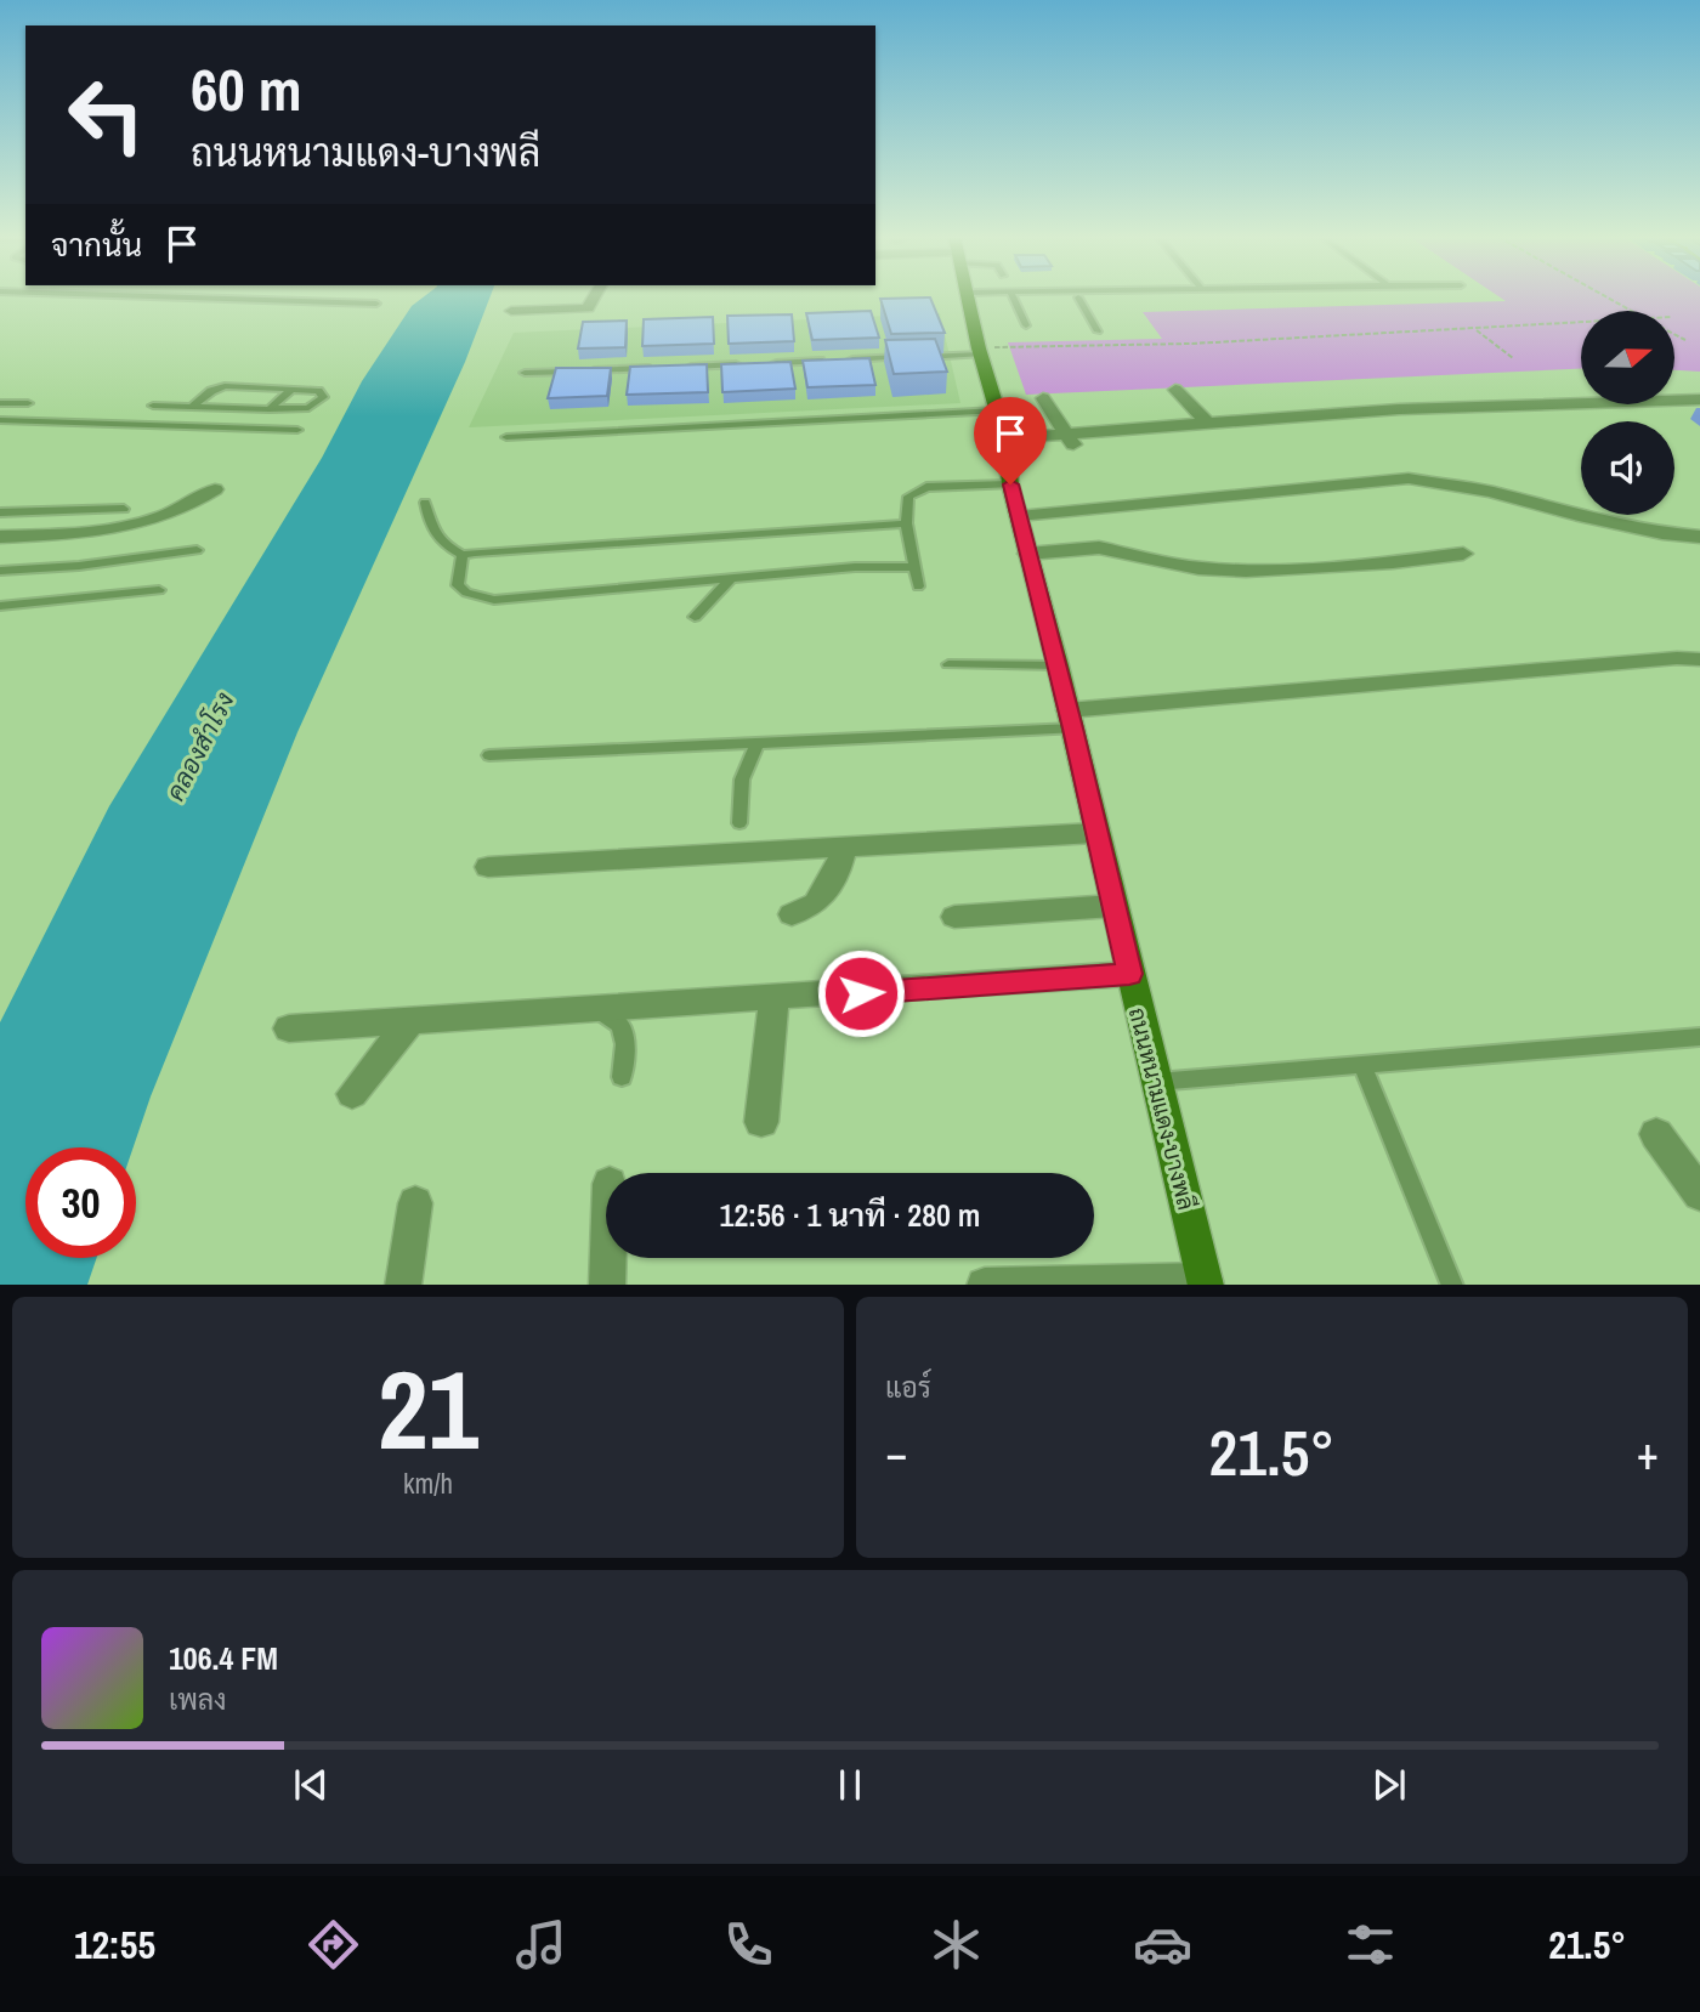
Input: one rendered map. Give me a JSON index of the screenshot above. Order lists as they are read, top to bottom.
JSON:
{
  "streets": {
    "main road": ["ถนนหนามแดง-บางพลี"]
  },
  "water": ["คลองสำโรง"],
  "north": "right",
  "page": {
    "turn": ["60 m", "ถนนหนามแดง-บางพลี"],
    "then": "จากนั้น",
    "limit": "30",
    "trip": "12:56 · 1 นาที · 280 m",
    "tile": [
      ["21", "km/h"],
      "แอร์"
    ],
    "heat": ["−", "21.5°", "+"],
    "song": ["106.4 FM", "เพลง"],
    "tabs": ["12:55", "21.5°"]
  }
}
